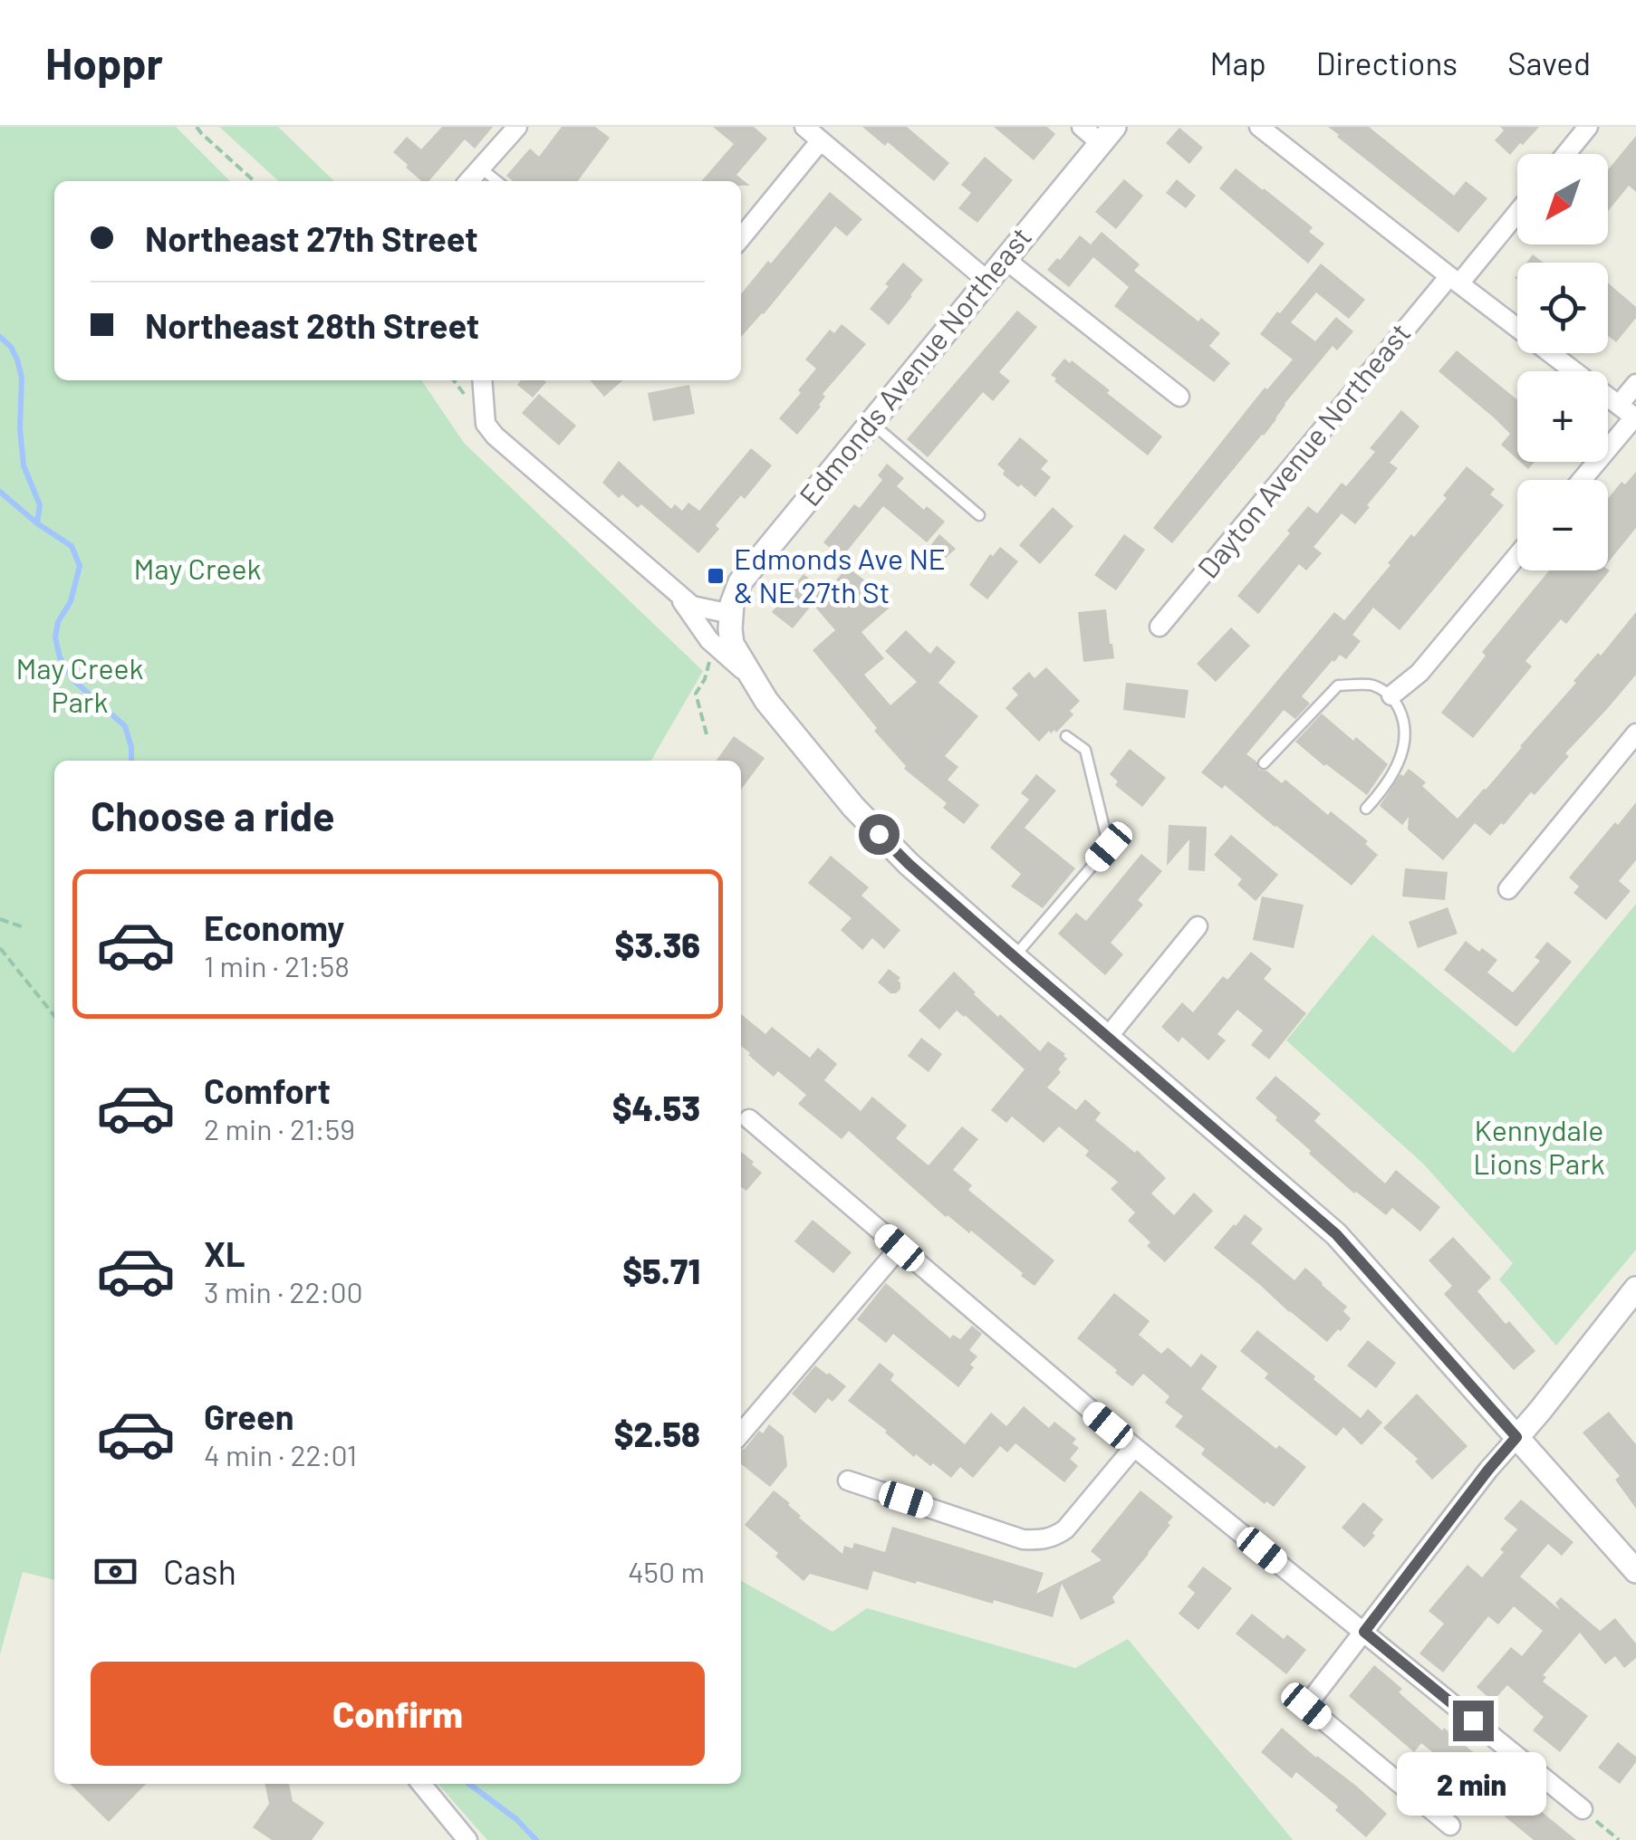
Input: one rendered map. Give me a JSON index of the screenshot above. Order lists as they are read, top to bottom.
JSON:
{
  "streets": {
    "street": ["Edmonds Avenue Northeast", "Dayton Avenue Northeast"]
  },
  "parks": ["May Creek", "May Creek Park", "Kennydale Lions Park"],
  "places": {
    "transit": ["Edmonds Ave NE & NE 27th St"]
  },
  "north": "bottom left",
  "page": {
    "header": "Hoppr",
    "nav": ["Map", "Directions", "Saved"],
    "map_buttons": ["+", "−"],
    "banner": ["Northeast 27th Street", "Northeast 28th Street"],
    "heading": "Choose a ride",
    "list": [
      {
        "name": "Economy",
        "note": "1 min · 21:58",
        "value": "$3.36"
      },
      {
        "name": "Comfort",
        "note": "2 min · 21:59",
        "value": "$4.53"
      },
      {
        "name": "XL",
        "note": "3 min · 22:00",
        "value": "$5.71"
      },
      {
        "name": "Green",
        "note": "4 min · 22:01",
        "value": "$2.58"
      }
    ],
    "pay": ["Cash", "450 m"],
    "buttons": "Confirm",
    "bubble": "2 min"
  }
}
